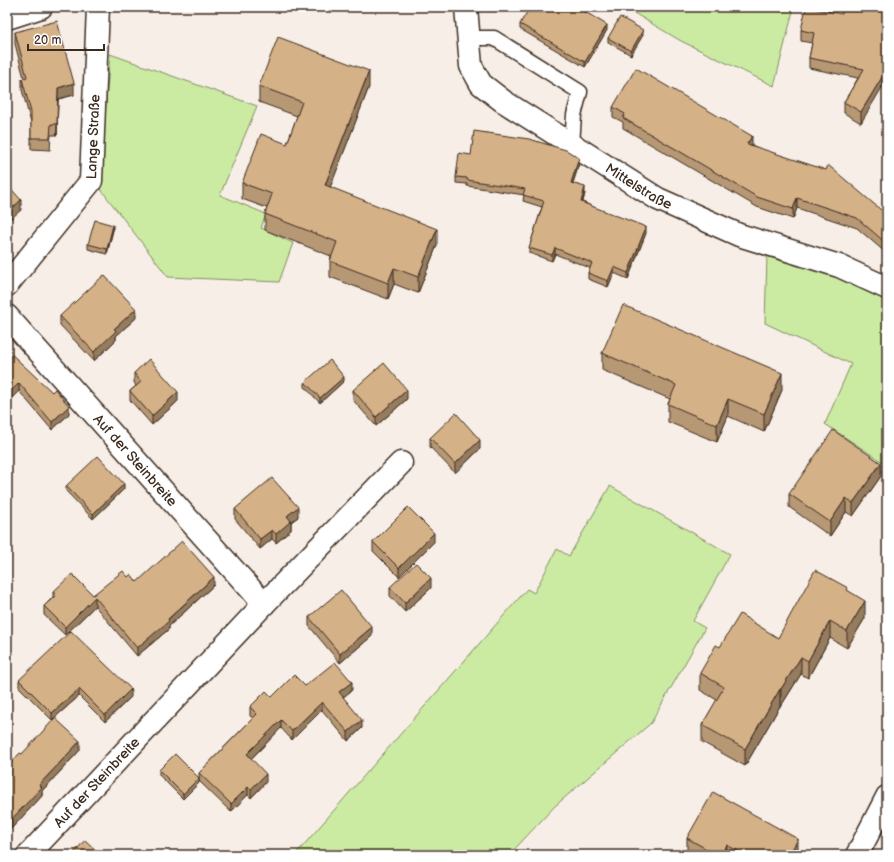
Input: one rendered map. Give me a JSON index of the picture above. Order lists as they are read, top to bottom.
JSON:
{
  "streets": {
    "street": ["Lange Straße", "Mittelstraße", "Auf der Steinbreite"]
  },
  "scale_bar": "20 m"
}
